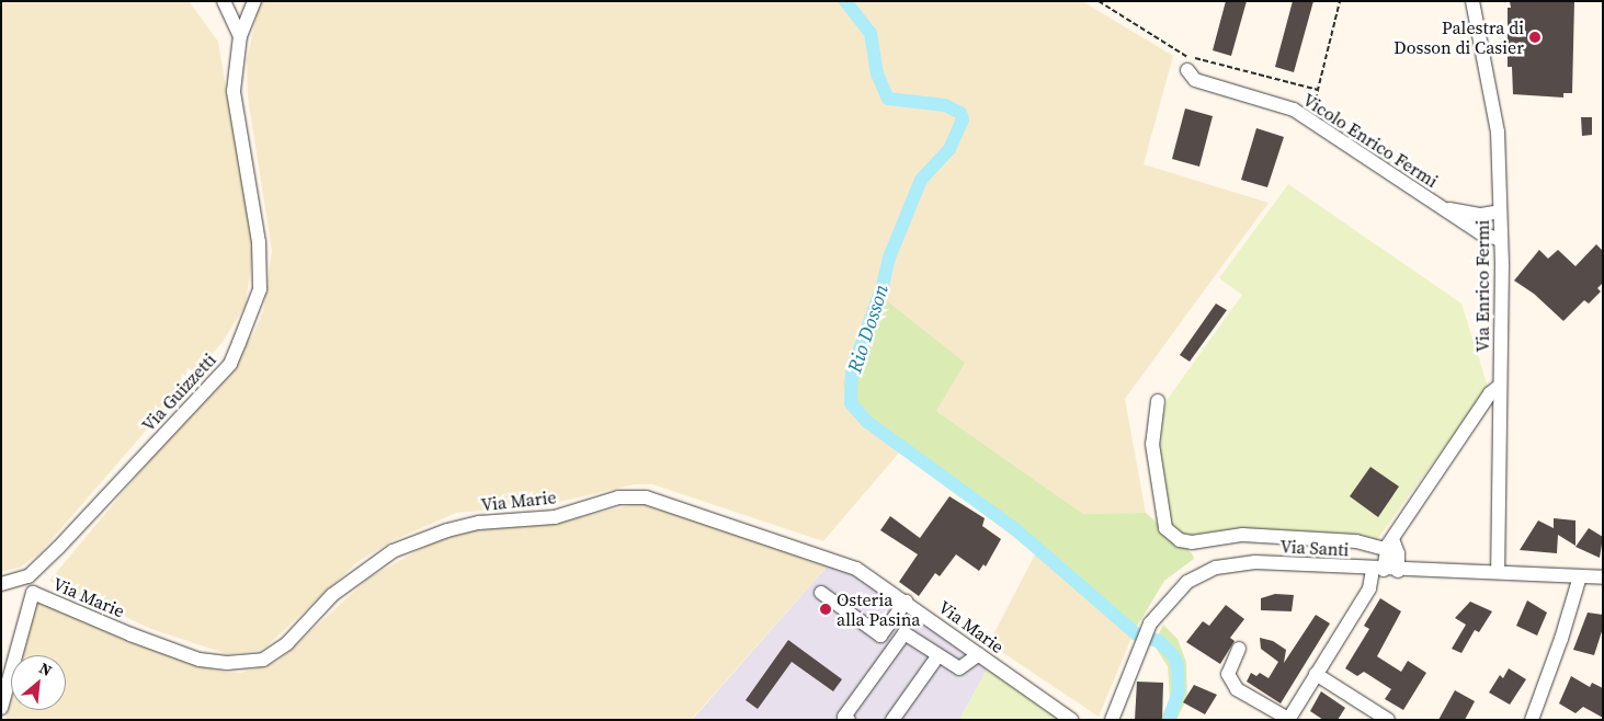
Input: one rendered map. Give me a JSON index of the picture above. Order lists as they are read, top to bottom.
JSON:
{
  "streets": {
    "street": [
      "Vicolo Enrico Fermi",
      "Via Enrico Fermi",
      "Via Guizzetti",
      "Via Marie",
      "Via Santi"
    ]
  },
  "crossings": [
    ["Vicolo Enrico Fermi", "Via Enrico Fermi"],
    ["Via Enrico Fermi", "Via Santi"]
  ],
  "water": ["Rio Dosson"],
  "places": ["Palestra di Dosson di Casier", "Osteria alla Pasina"],
  "north": "top right"
}
